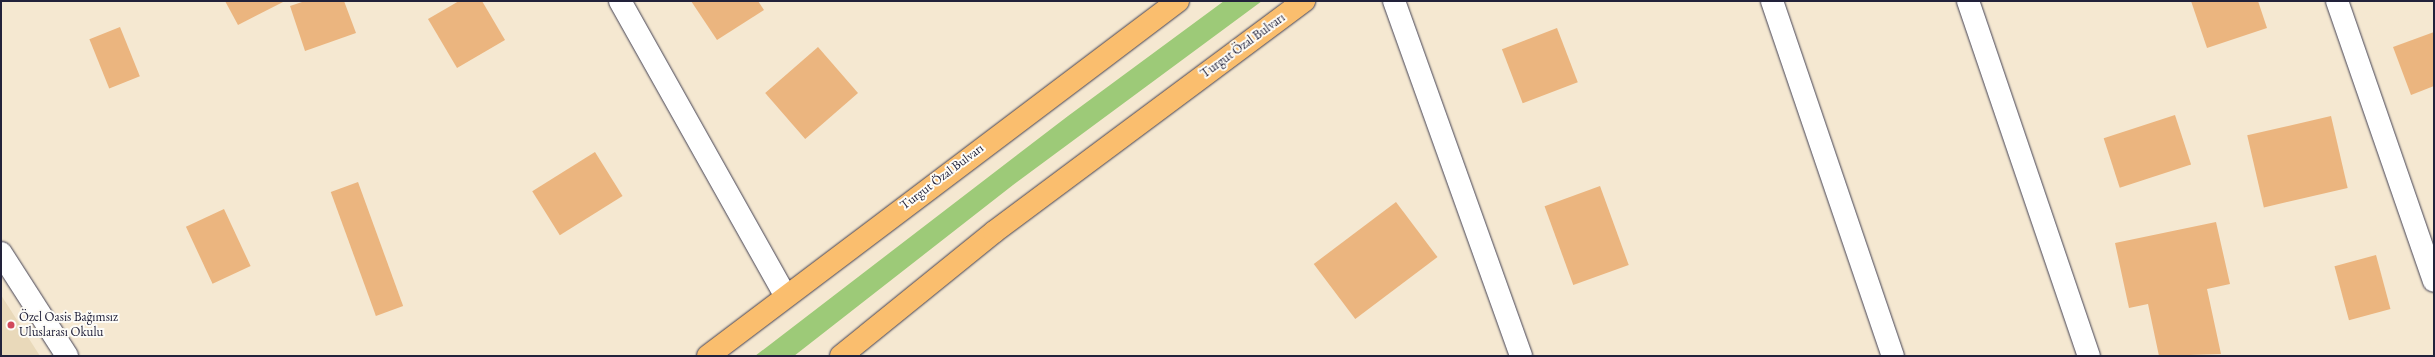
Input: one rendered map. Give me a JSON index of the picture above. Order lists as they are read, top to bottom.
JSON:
{
  "streets": {
    "main road": ["Turgut Özal Bulvarı"]
  },
  "places": ["Özel Oasis Bağımsız Uluslarası Okulu"]
}
